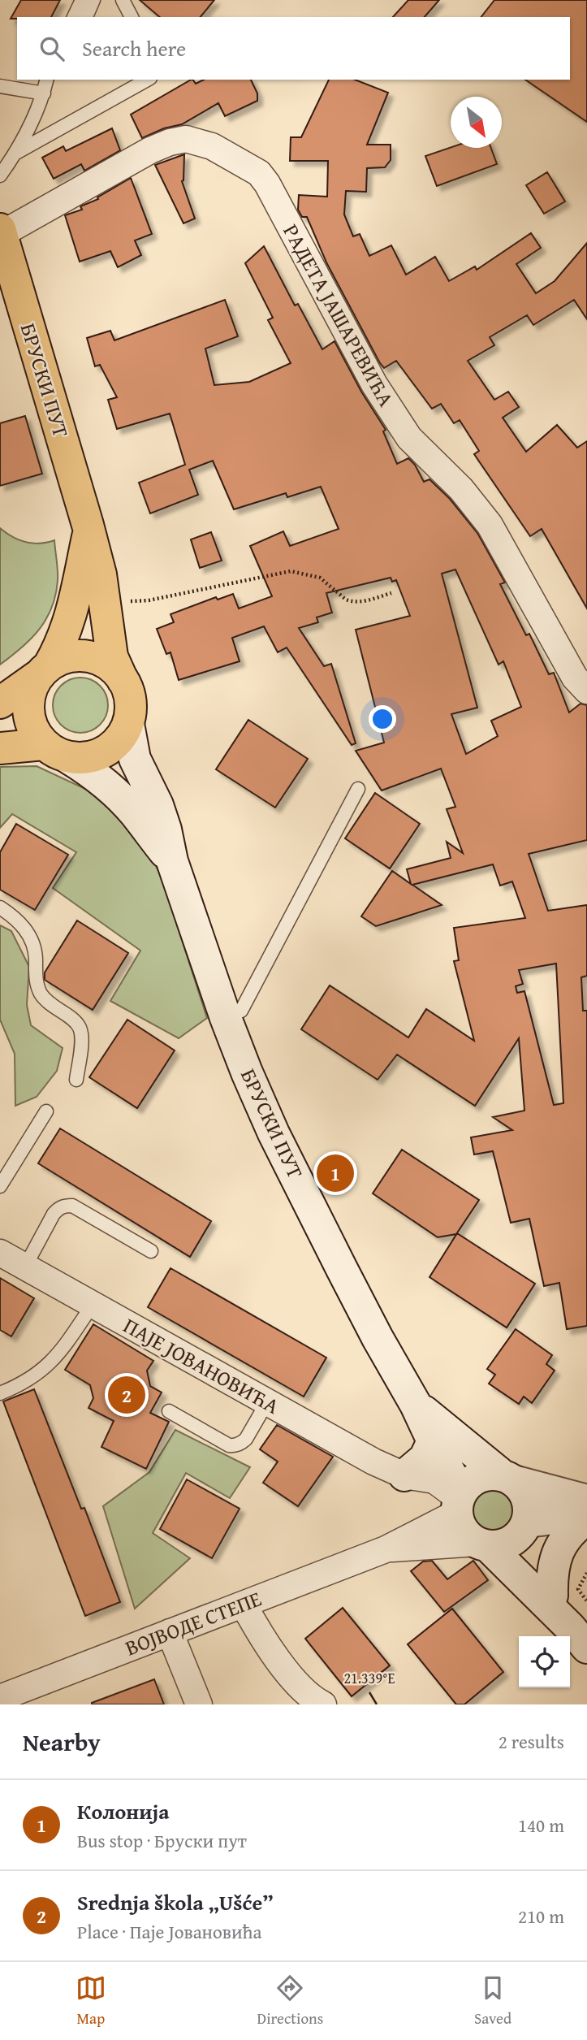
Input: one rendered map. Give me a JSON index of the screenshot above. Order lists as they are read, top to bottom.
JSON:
{
  "streets": {
    "main road": ["БРУСКИ ПУТ"],
    "street": ["РАДЕТА ЈАШАРЕВИЋА", "ПАЈЕ ЈОВАНОВИЋА", "ВОЈВОДЕ СТЕПЕ"]
  },
  "crossings": [
    ["РАДЕТА ЈАШАРЕВИЋА", "БРУСКИ ПУТ"],
    ["БРУСКИ ПУТ", "ПАЈЕ ЈОВАНОВИЋА"],
    ["БРУСКИ ПУТ", "ВОЈВОДЕ СТЕПЕ"],
    ["ПАЈЕ ЈОВАНОВИЋА", "ВОЈВОДЕ СТЕПЕ"]
  ],
  "north": "bottom right",
  "page": {
    "search": "Search here",
    "pins": ["1", "2"],
    "heading": ["Nearby", "2 results"],
    "list": [
      {
        "mark": "1",
        "name": "Колонија",
        "note": "Bus stop · Бруски пут",
        "value": "140 m"
      },
      {
        "mark": "2",
        "name": "Srednja škola „Ušće”",
        "note": "Place · Паје Јовановића",
        "value": "210 m"
      }
    ],
    "nav": ["Map", "Directions", "Saved"]
  },
  "coordinates": ["21.339°E"]
}
